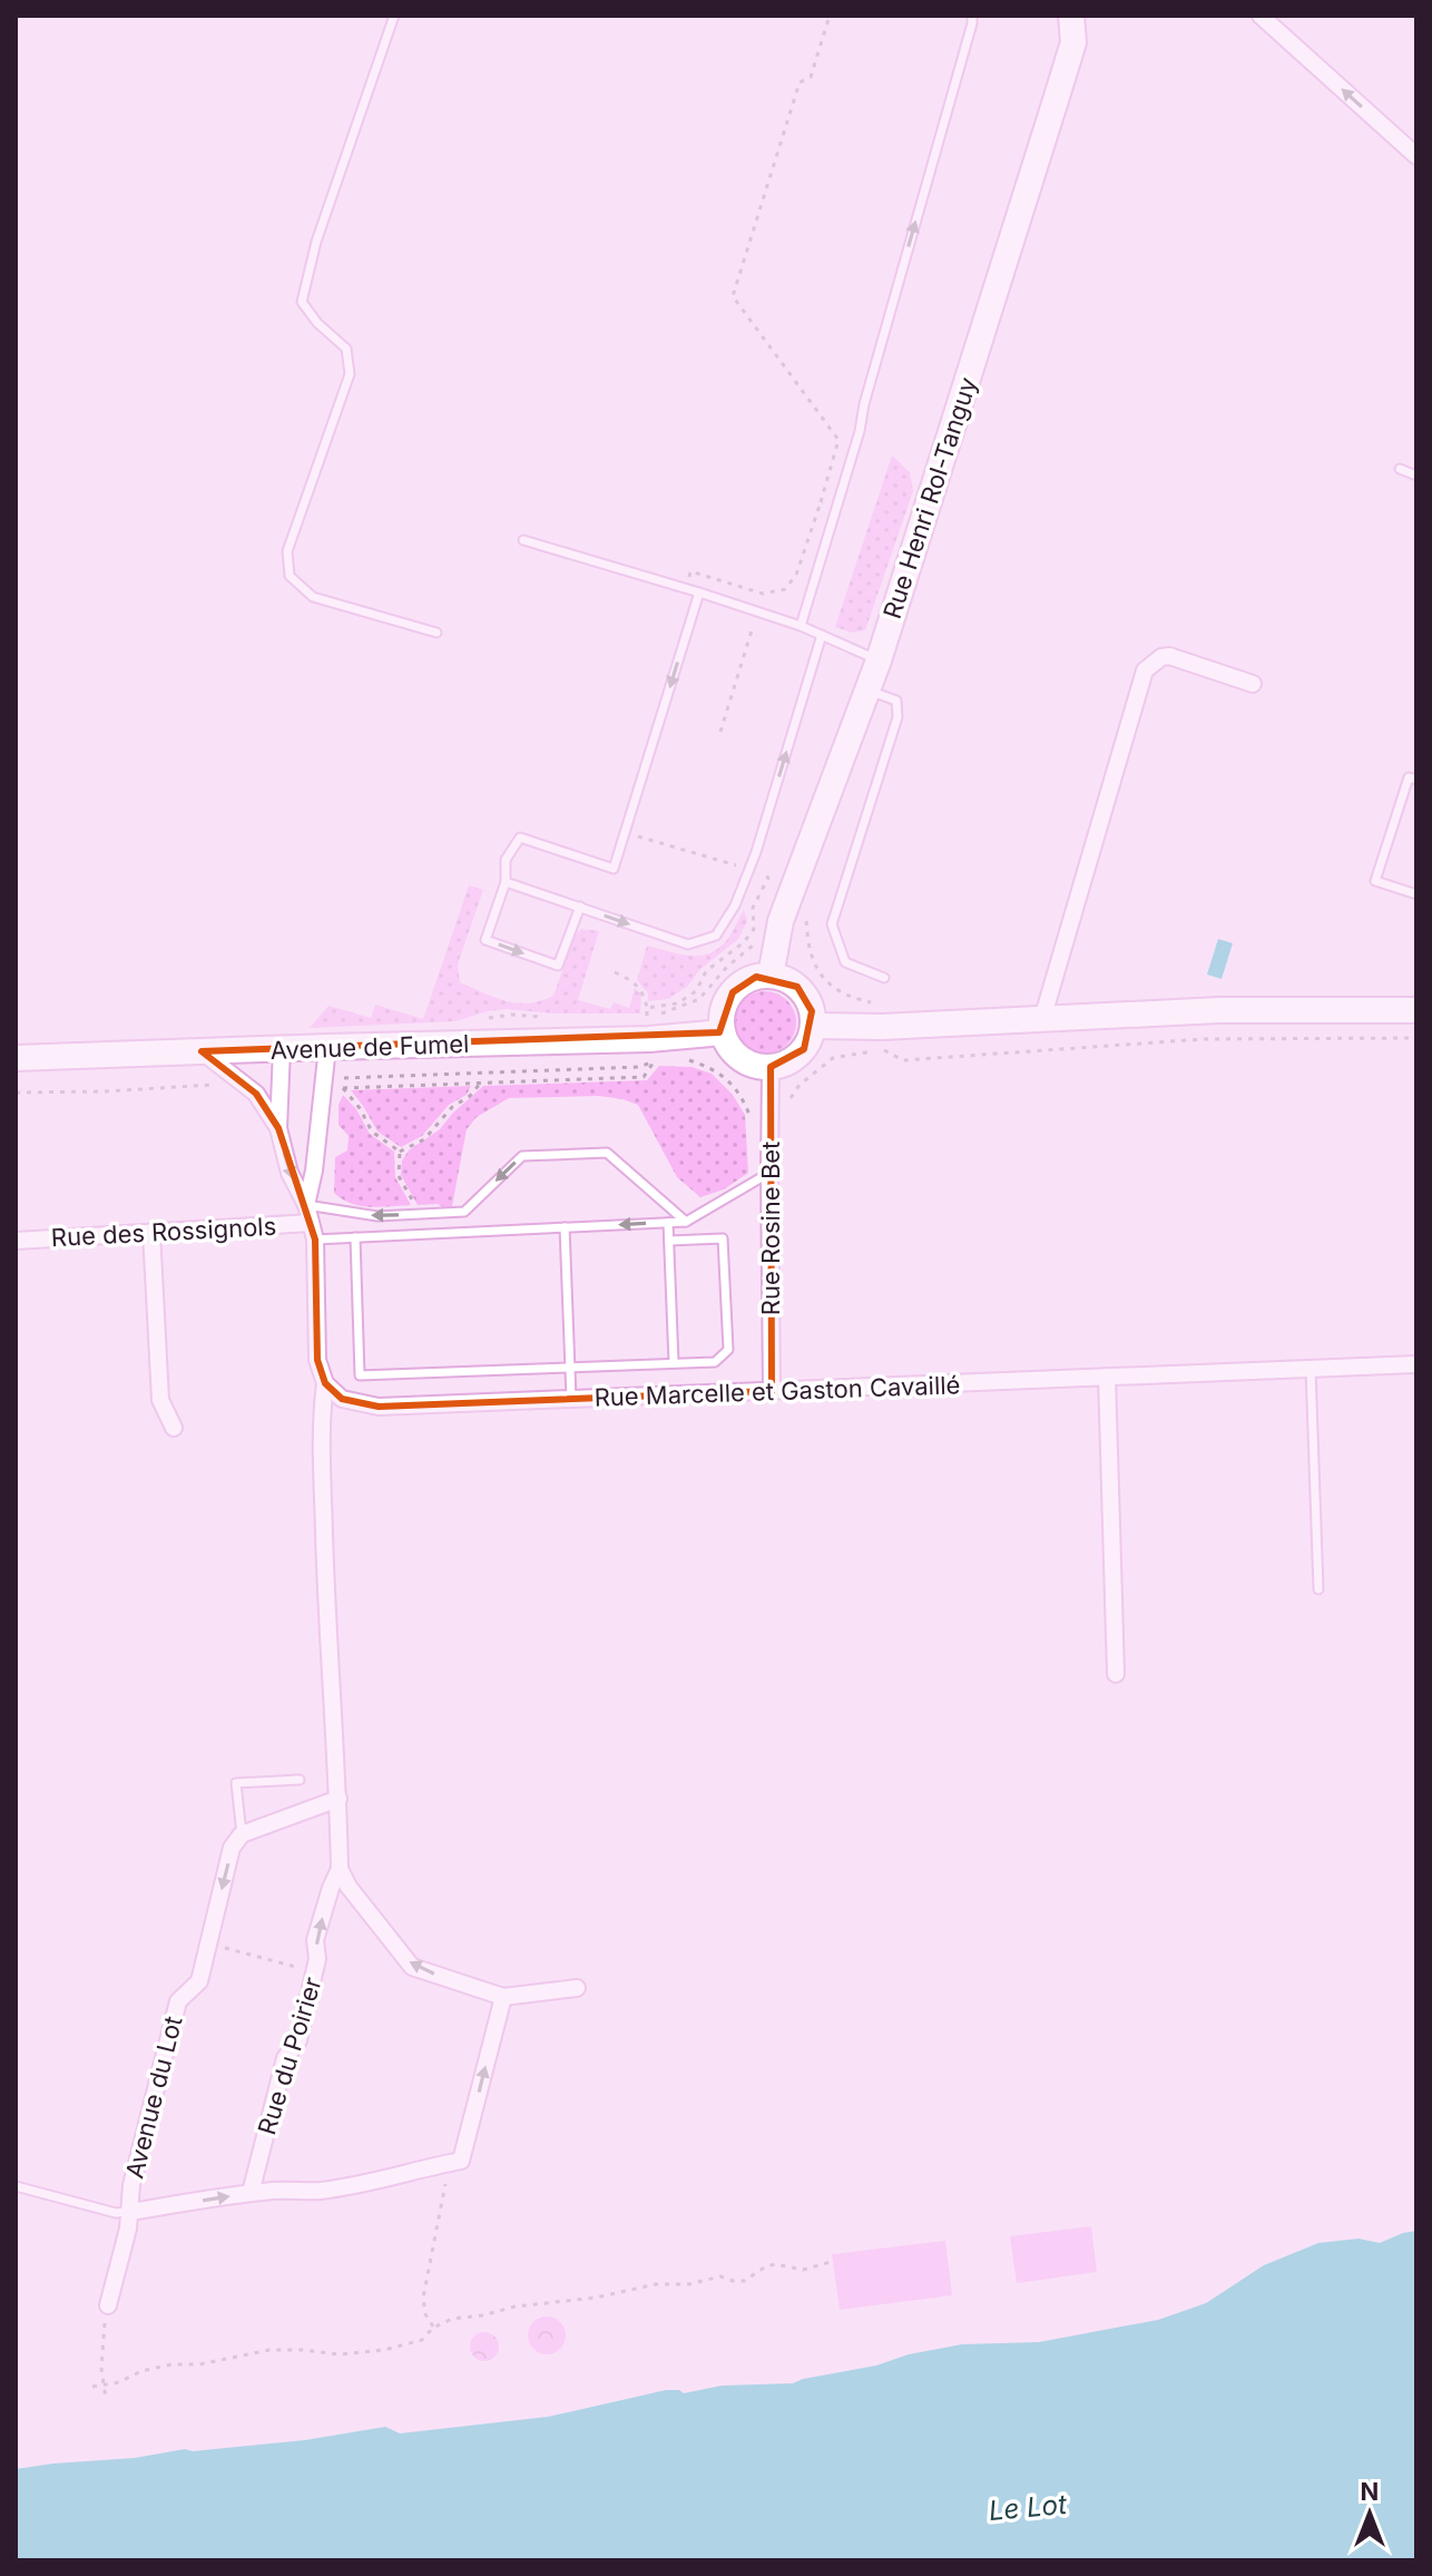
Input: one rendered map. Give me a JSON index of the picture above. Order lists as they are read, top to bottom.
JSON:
{
  "streets": {
    "main road": ["Rue Henri Rol-Tanguy", "Avenue de Fumel"],
    "street": [
      "Rue Rosine Bet",
      "Rue des Rossignols",
      "Rue Marcelle et Gaston Cavaillé",
      "Rue du Poirier",
      "Avenue du Lot"
    ]
  },
  "crossings": [
    ["Rue Henri Rol-Tanguy", "Avenue de Fumel"],
    ["Rue Henri Rol-Tanguy", "Rue Rosine Bet"],
    ["Avenue de Fumel", "Rue Rosine Bet"],
    ["Rue Rosine Bet", "Rue Marcelle et Gaston Cavaillé"],
    ["Rue du Poirier", "Avenue du Lot"]
  ],
  "water": ["Le Lot"],
  "north": "top"
}
